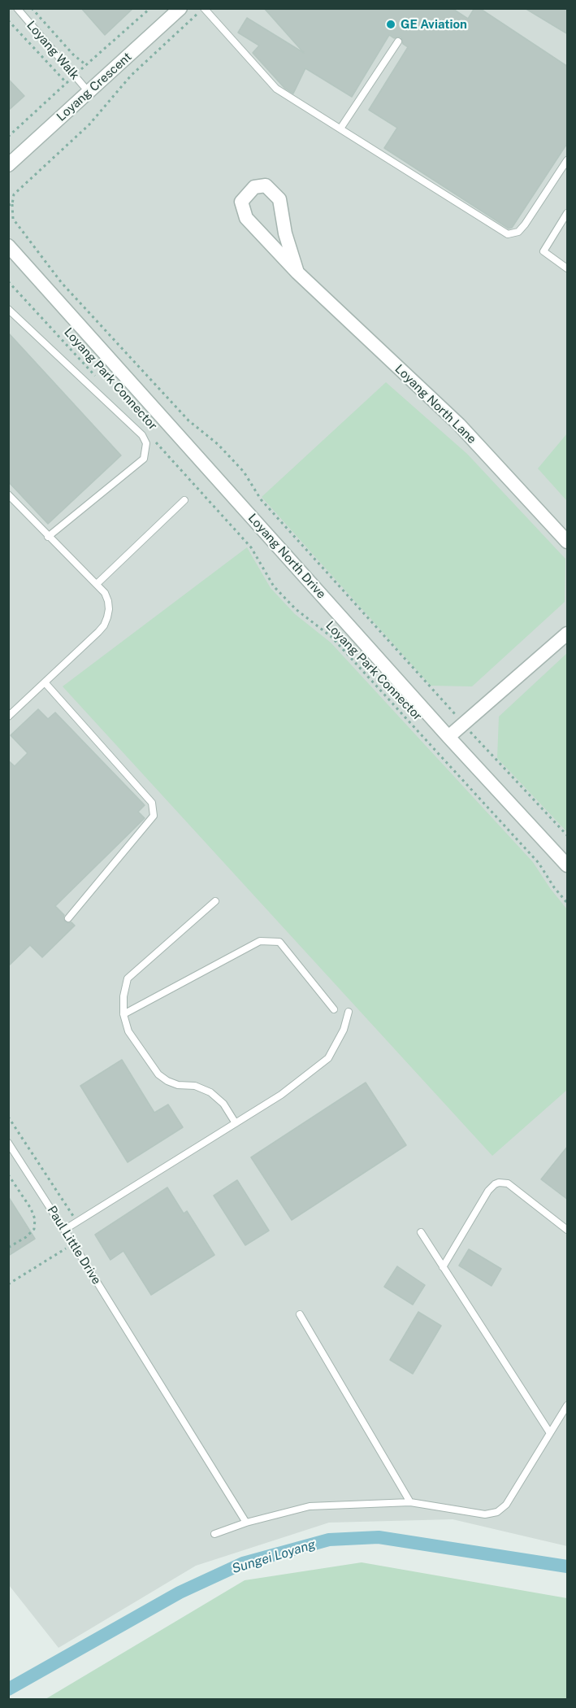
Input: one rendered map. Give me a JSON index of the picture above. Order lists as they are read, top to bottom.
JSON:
{
  "streets": {
    "street": ["Loyang Crescent", "Loyang North Lane", "Loyang North Drive"],
    "lane": ["Loyang Walk", "Paul Little Drive"],
    "path": ["Loyang Park Connector"]
  },
  "crossings": [
    ["Loyang Walk", "Loyang Crescent"]
  ],
  "water": ["Sungei Loyang"],
  "places": ["GE Aviation"]
}
